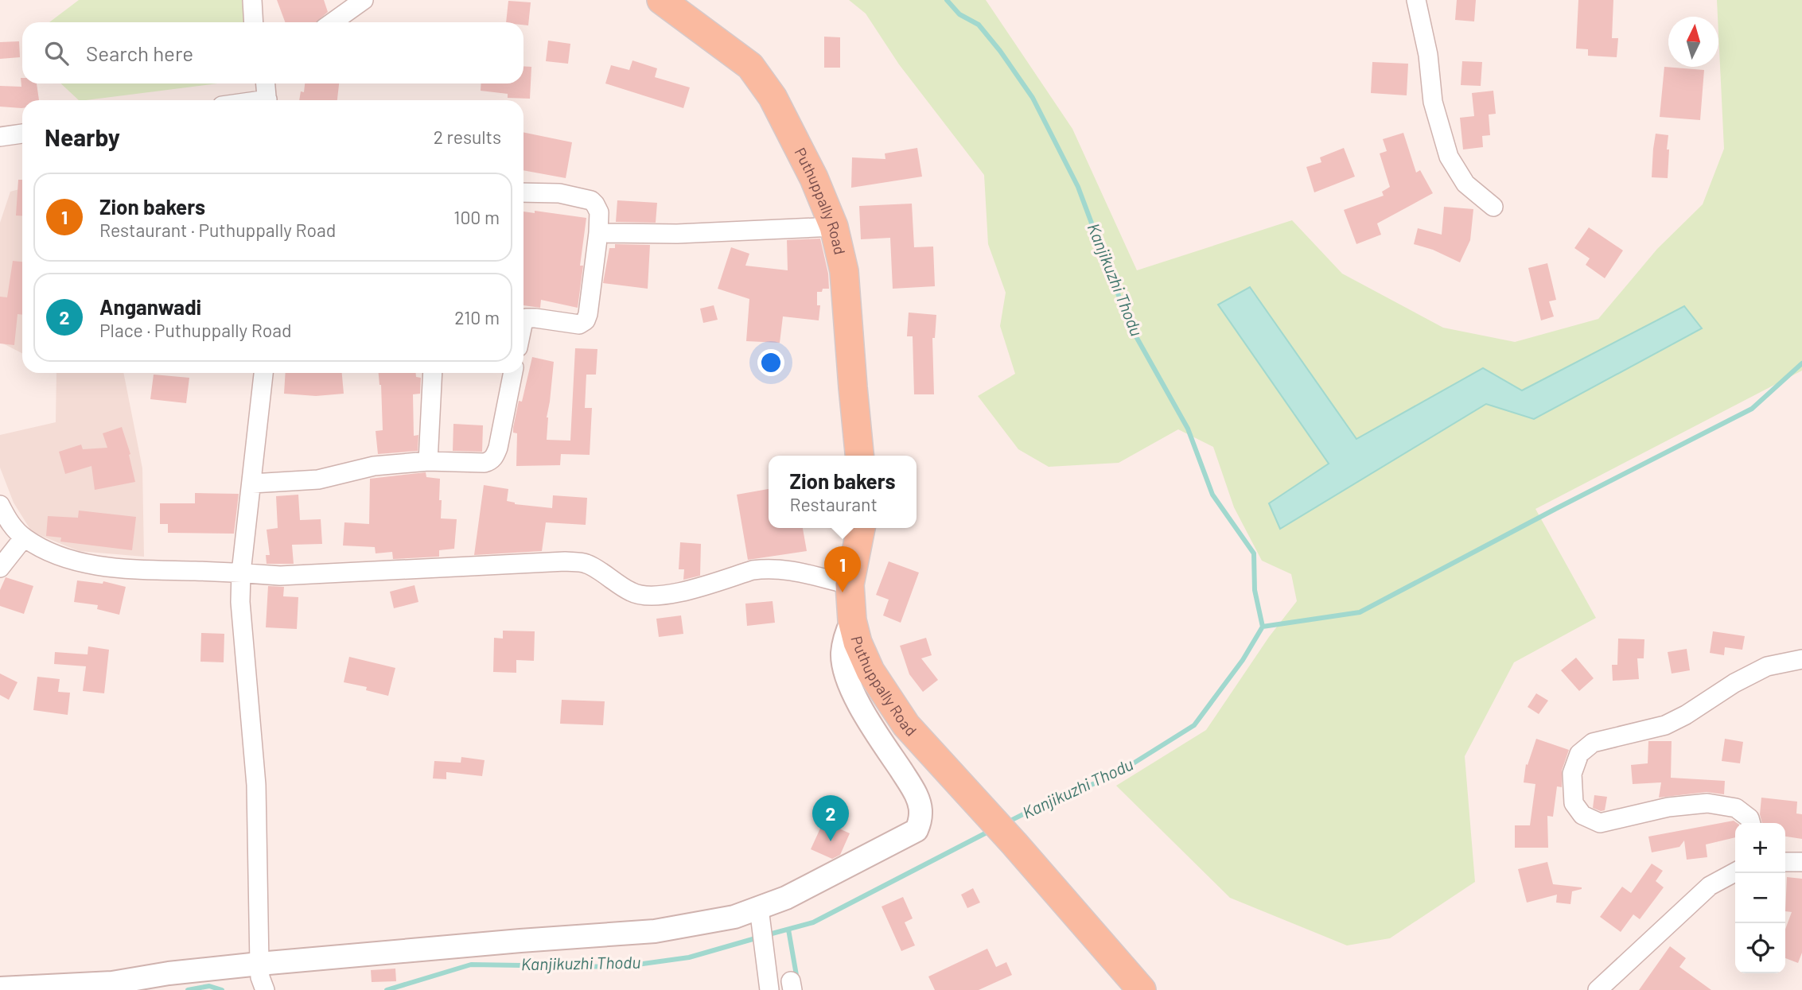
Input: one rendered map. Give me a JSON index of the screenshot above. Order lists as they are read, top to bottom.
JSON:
{
  "streets": {
    "main road": ["Puthuppally Road"]
  },
  "water": ["Kanjikuzhi Thodu"],
  "north": "top",
  "page": {
    "search": "Search here",
    "heading": ["Nearby", "2 results"],
    "list": [
      {
        "mark": "1",
        "name": "Zion bakers",
        "note": "Restaurant · Puthuppally Road",
        "value": "100 m"
      },
      {
        "mark": "2",
        "name": "Anganwadi",
        "note": "Place · Puthuppally Road",
        "value": "210 m"
      }
    ],
    "popup": ["Zion bakers", "Restaurant"],
    "pins": ["1", "2"],
    "map_buttons": ["+", "−"]
  }
}
